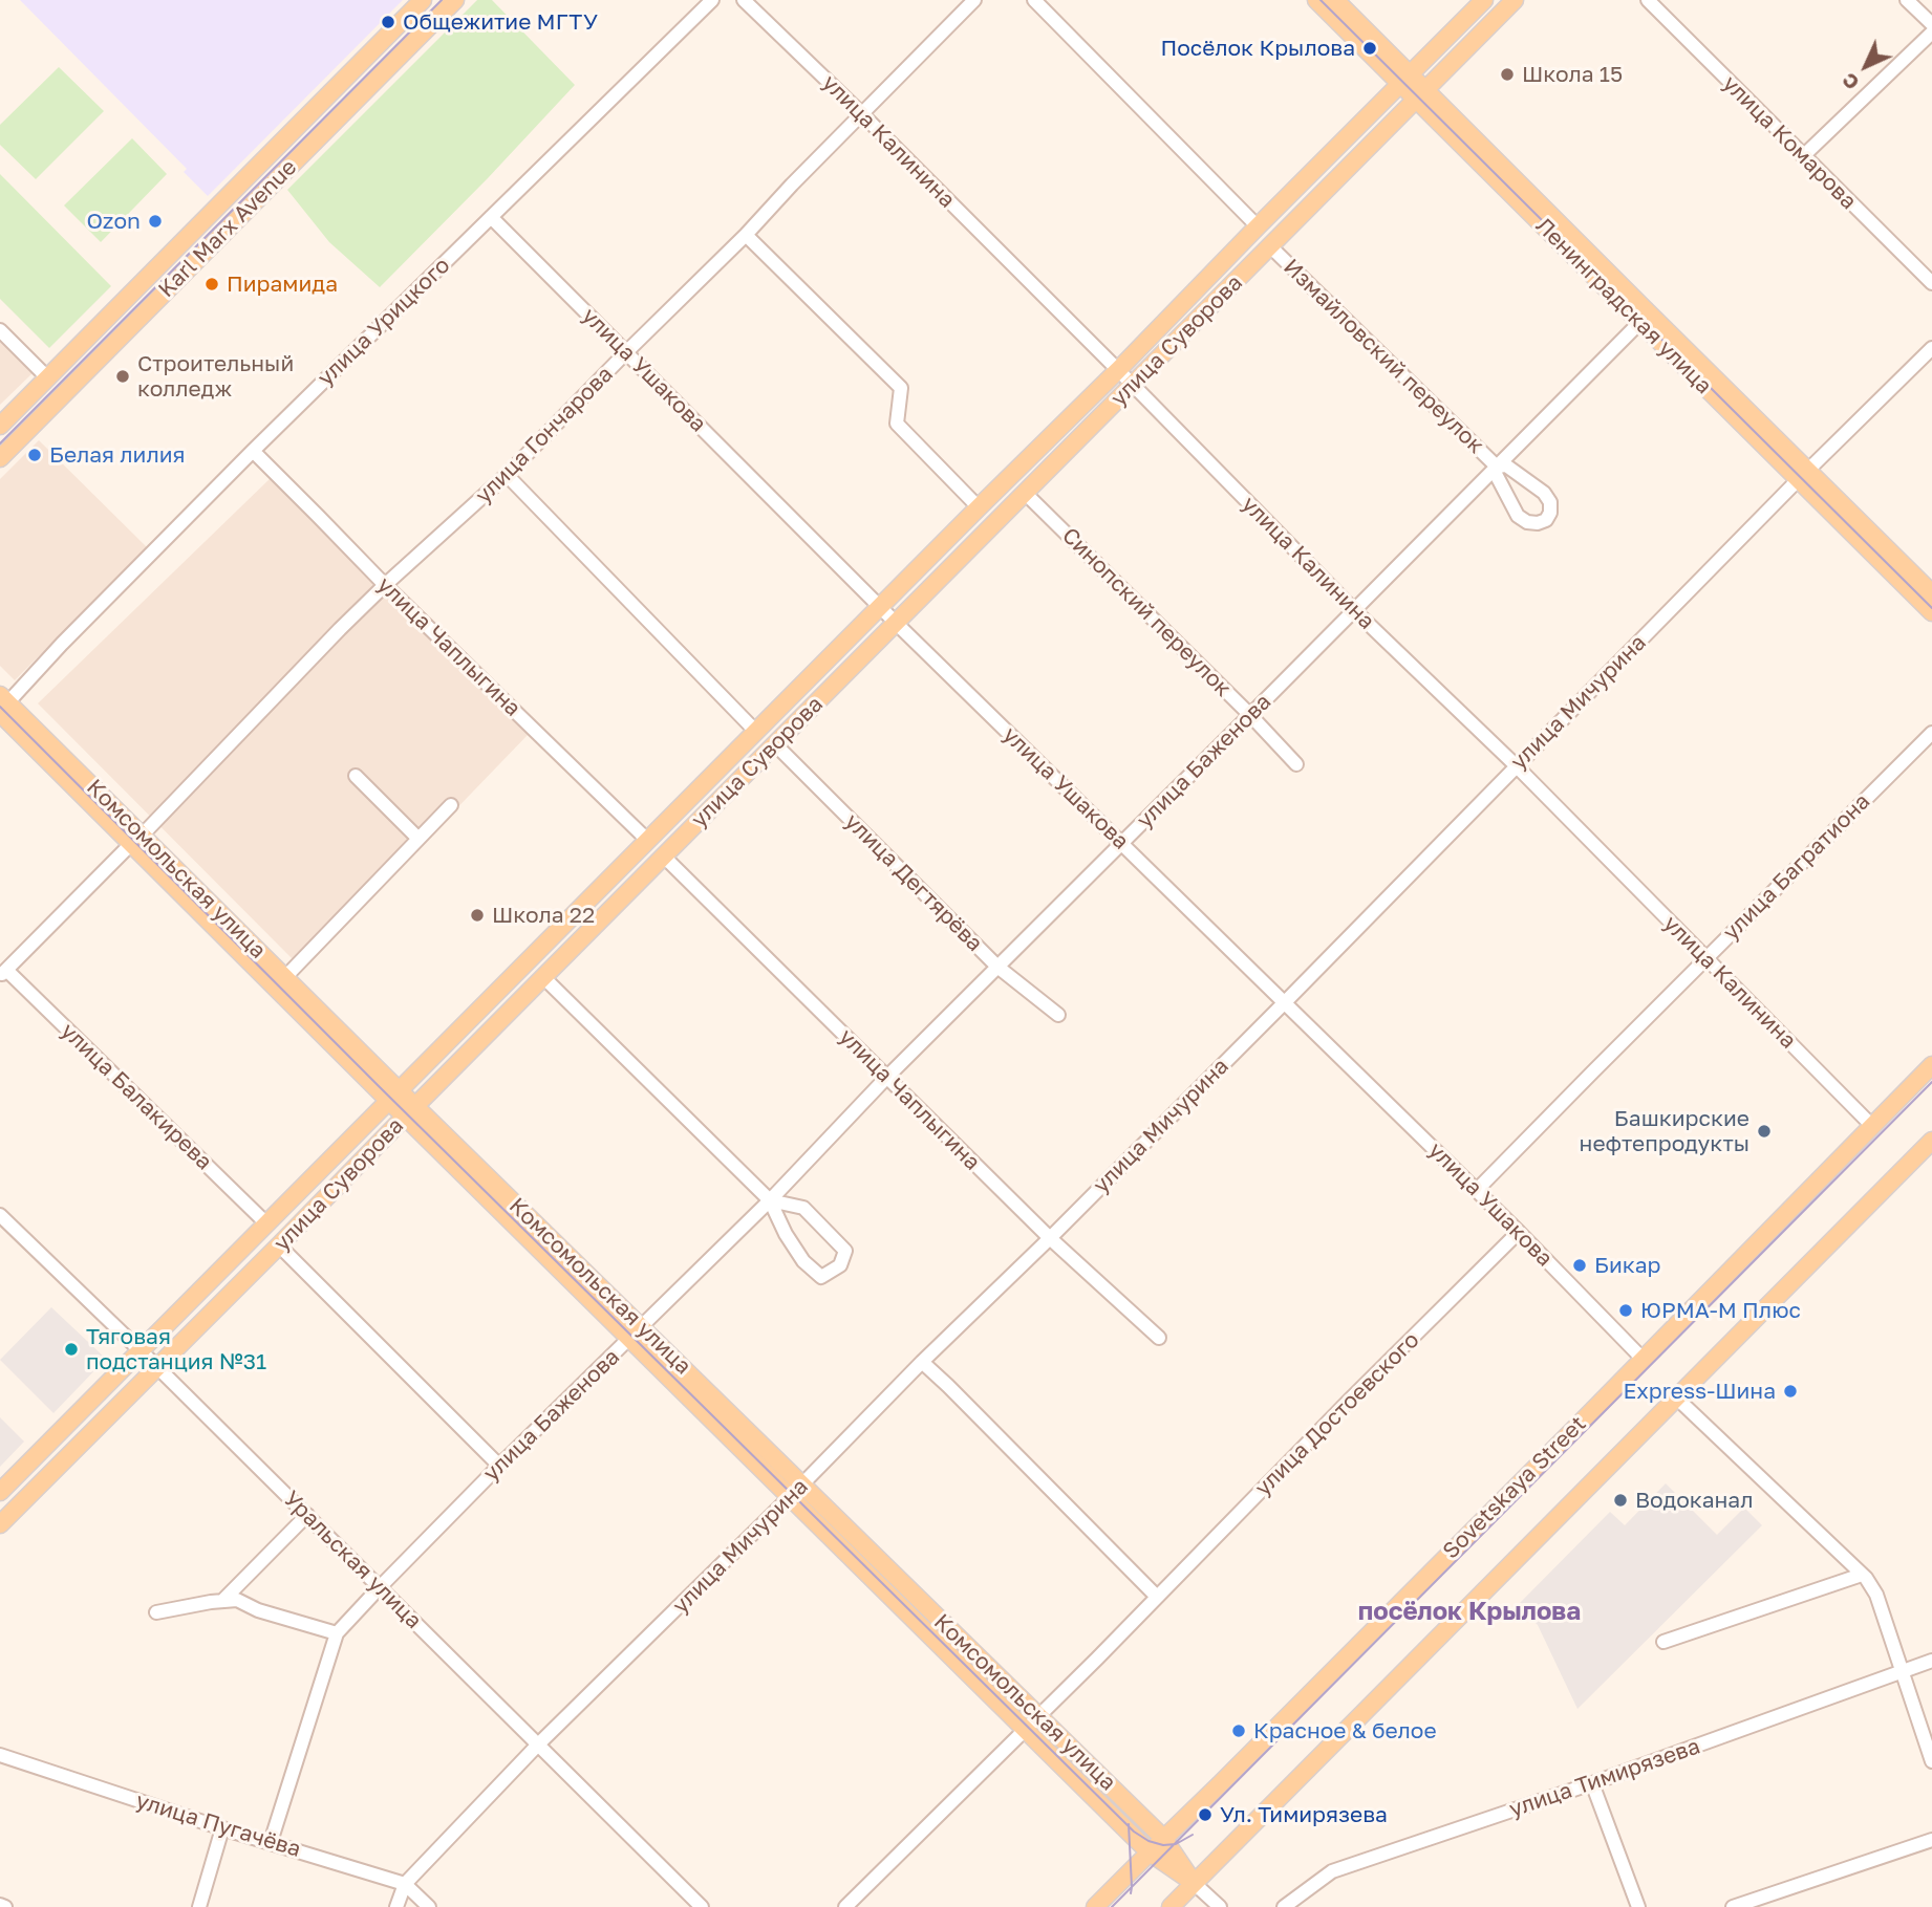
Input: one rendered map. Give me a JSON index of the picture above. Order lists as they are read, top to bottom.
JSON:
{
  "streets": {
    "main road": [
      "Karl Marx Avenue",
      "Ленинградская улица",
      "улица Суворова",
      "Комсомольская улица",
      "Sovetskaya Street"
    ],
    "street": [
      "улица Калинина",
      "улица Комарова",
      "улица Урицкого",
      "Измайловский переулок",
      "улица Ушакова",
      "улица Гончарова",
      "Синопский переулок",
      "улица Чаплыгина",
      "улица Мичурина",
      "улица Баженова",
      "улица Багратиона",
      "улица Дегтярёва",
      "улица Балакирева",
      "улица Достоевского",
      "Уральская улица",
      "улица Тимирязева",
      "улица Пугачёва"
    ]
  },
  "crossings": [
    ["улица Калинина", "улица Суворова"],
    ["улица Калинина", "улица Гончарова"],
    ["улица Калинина", "улица Мичурина"],
    ["улица Калинина", "улица Баженова"],
    ["улица Калинина", "улица Багратиона"],
    ["улица Калинина", "Sovetskaya Street"],
    ["Ленинградская улица", "улица Суворова"],
    ["Ленинградская улица", "улица Мичурина"],
    ["Ленинградская улица", "улица Баженова"],
    ["улица Урицкого", "улица Ушакова"],
    ["улица Урицкого", "улица Чаплыгина"],
    ["улица Урицкого", "Комсомольская улица"],
    ["улица Суворова", "Измайловский переулок"],
    ["улица Суворова", "улица Ушакова"],
    ["улица Суворова", "Синопский переулок"],
    ["улица Суворова", "улица Чаплыгина"],
    ["улица Суворова", "Комсомольская улица"],
    ["улица Суворова", "улица Дегтярёва"],
    ["улица Суворова", "улица Балакирева"],
    ["улица Суворова", "Уральская улица"],
    ["Измайловский переулок", "улица Баженова"],
    ["улица Ушакова", "улица Гончарова"],
    ["улица Ушакова", "улица Мичурина"],
    ["улица Ушакова", "улица Баженова"],
    ["улица Ушакова", "улица Багратиона"],
    ["улица Ушакова", "улица Достоевского"],
    ["улица Ушакова", "Sovetskaya Street"],
    ["улица Гончарова", "улица Чаплыгина"],
    ["улица Гончарова", "Комсомольская улица"],
    ["улица Гончарова", "улица Балакирева"],
    ["Синопский переулок", "улица Баженова"],
    ["улица Чаплыгина", "улица Мичурина"],
    ["улица Чаплыгина", "улица Баженова"],
    ["улица Мичурина", "Комсомольская улица"],
    ["улица Мичурина", "Уральская улица"],
    ["улица Мичурина", "улица Пугачёва"],
    ["улица Баженова", "Комсомольская улица"],
    ["улица Баженова", "улица Дегтярёва"],
    ["улица Баженова", "Уральская улица"],
    ["улица Баженова", "улица Пугачёва"],
    ["Комсомольская улица", "улица Достоевского"],
    ["Комсомольская улица", "Sovetskaya Street"]
  ],
  "districts": ["посёлок Крылова"],
  "places": [
    "Общежитие МГТУ",
    "Посёлок Крылова",
    "Школа 15",
    "Ozon",
    "Пирамида",
    "Строительный колледж",
    "Белая лилия",
    "Школа 22",
    "Башкирские нефтепродукты",
    "Бикар",
    "ЮРМА-М Плюс",
    "Тяговая подстанция №31",
    "Express-Шина",
    "Водоканал",
    "Красное & белое",
    "Ул. Тимирязева"
  ],
  "north": "bottom left"
}
